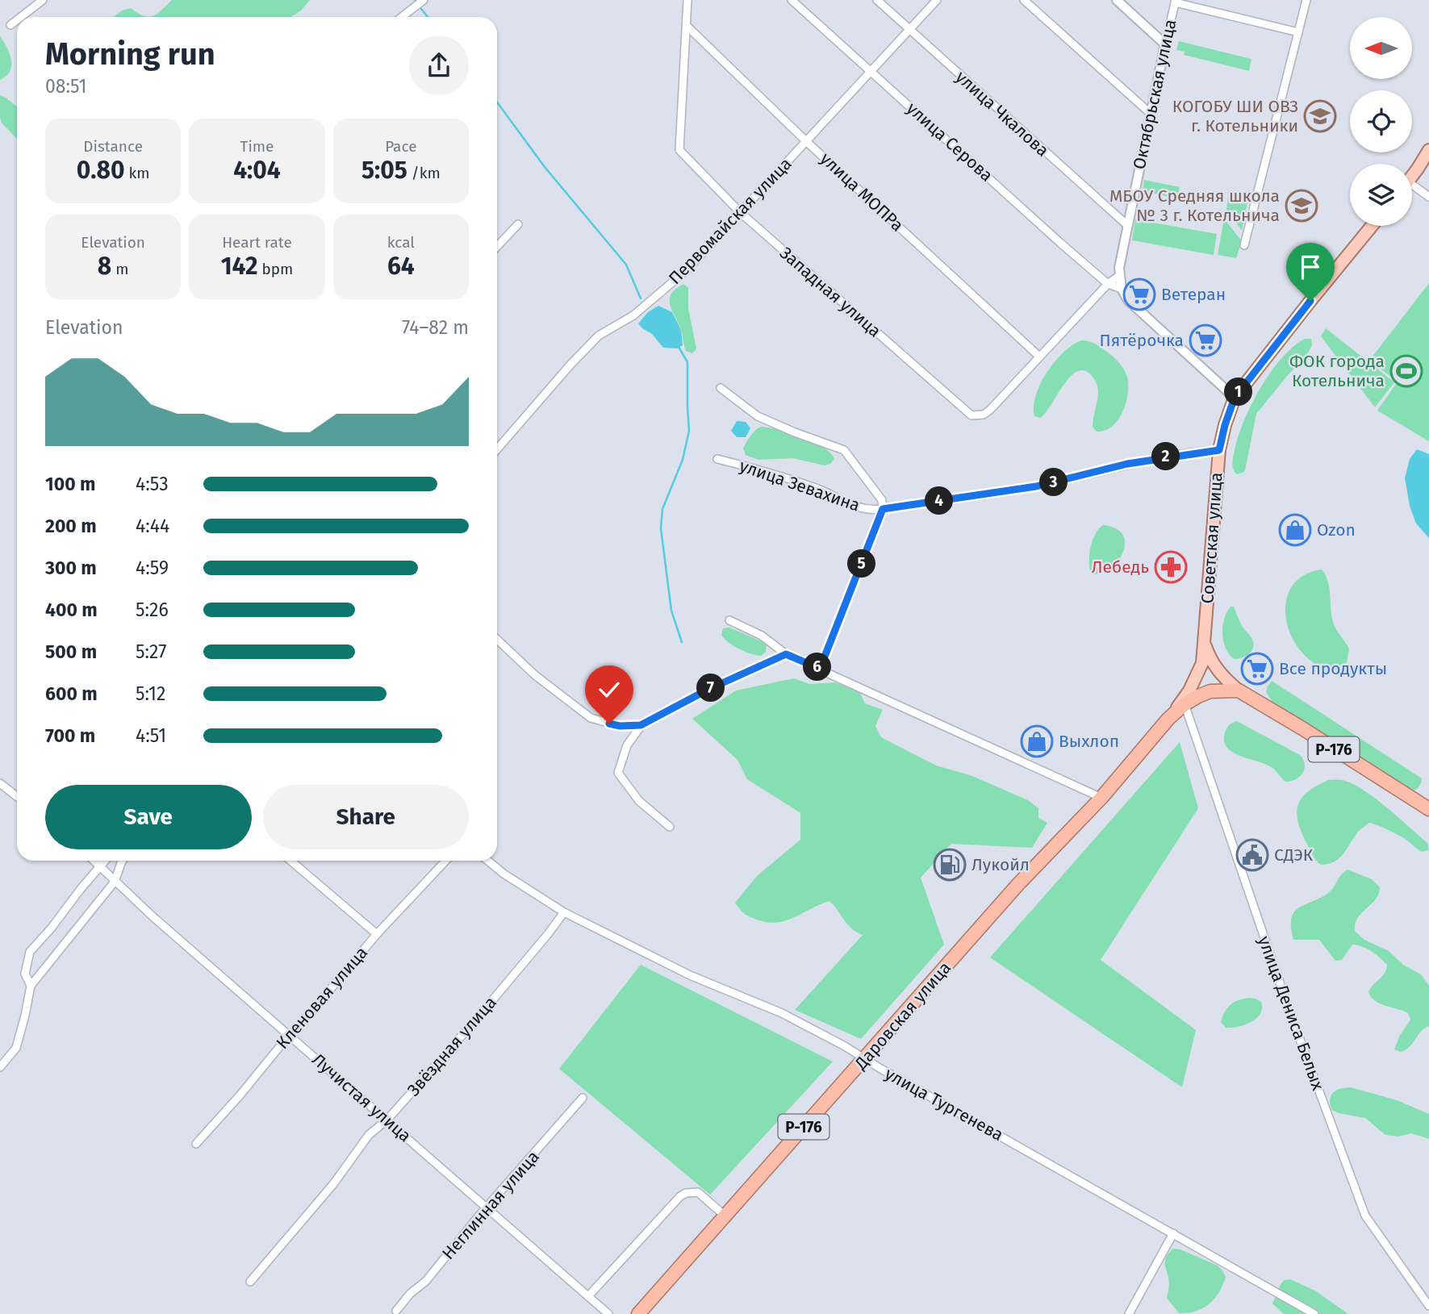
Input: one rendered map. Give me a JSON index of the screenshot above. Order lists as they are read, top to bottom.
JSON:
{
  "streets": {
    "highway": ["Р-176", "Даровская улица"],
    "main road": ["Советская улица"],
    "street": [
      "Октябрьская улица",
      "улица Чкалова",
      "улица Серова",
      "улица МОПРа",
      "Первомайская улица",
      "Западная улица",
      "улица Зевахина",
      "Кленовая улица",
      "улица Дениса Белых",
      "Звёздная улица",
      "Лучистая улица",
      "улица Тургенева",
      "Неглинная улица"
    ]
  },
  "crossings": [
    ["Октябрьская улица", "улица Чкалова"],
    ["улица Чкалова", "Первомайская улица"],
    ["улица Серова", "Первомайская улица"],
    ["улица МОПРа", "Первомайская улица"],
    ["улица МОПРа", "Западная улица"],
    ["Первомайская улица", "Западная улица"],
    ["улица Зевахина", "Советская улица"],
    ["Советская улица", "Р-176"],
    ["Советская улица", "Даровская улица"],
    ["Р-176", "Даровская улица"],
    ["Кленовая улица", "Лучистая улица"],
    ["улица Дениса Белых", "Даровская улица"],
    ["Даровская улица", "улица Тургенева"],
    ["Звёздная улица", "Лучистая улица"],
    ["Звёздная улица", "улица Тургенева"],
    ["Лучистая улица", "Неглинная улица"]
  ],
  "places": {
    "school or university": ["КОГОБУ ШИ ОВЗ г. Котельники", "МБОУ Средняя школа № 3 г. Котельнича"],
    "supermarket": ["Ветеран", "Пятёрочка", "Все продукты"],
    "sports": ["ФОК города Котельнича"],
    "shop": ["Ozon", "Выхлоп"],
    "pharmacy": ["Лебедь"],
    "public building": ["СДЭК"],
    "fuel station": ["Лукойл"]
  },
  "north": "left",
  "page": {
    "heading": ["Morning run", "08:51"],
    "stats": [
      ["Distance", "0.80 km"],
      ["Time", "4:04"],
      ["Pace", "5:05 /km"],
      ["Elevation", "8 m"],
      ["Heart rate", "142 bpm"],
      ["kcal", "64"]
    ],
    "chart": ["Elevation", "74–82 m"],
    "pins": [
      "1",
      "2",
      "3",
      "4",
      "5",
      "6",
      "7"
    ],
    "list": [
      {
        "name": "100 m",
        "note": "4:53"
      },
      {
        "name": "200 m",
        "note": "4:44"
      },
      {
        "name": "300 m",
        "note": "4:59"
      },
      {
        "name": "400 m",
        "note": "5:26"
      },
      {
        "name": "500 m",
        "note": "5:27"
      },
      {
        "name": "600 m",
        "note": "5:12"
      },
      {
        "name": "700 m",
        "note": "4:51"
      }
    ],
    "buttons": ["Save", "Share"]
  }
}
